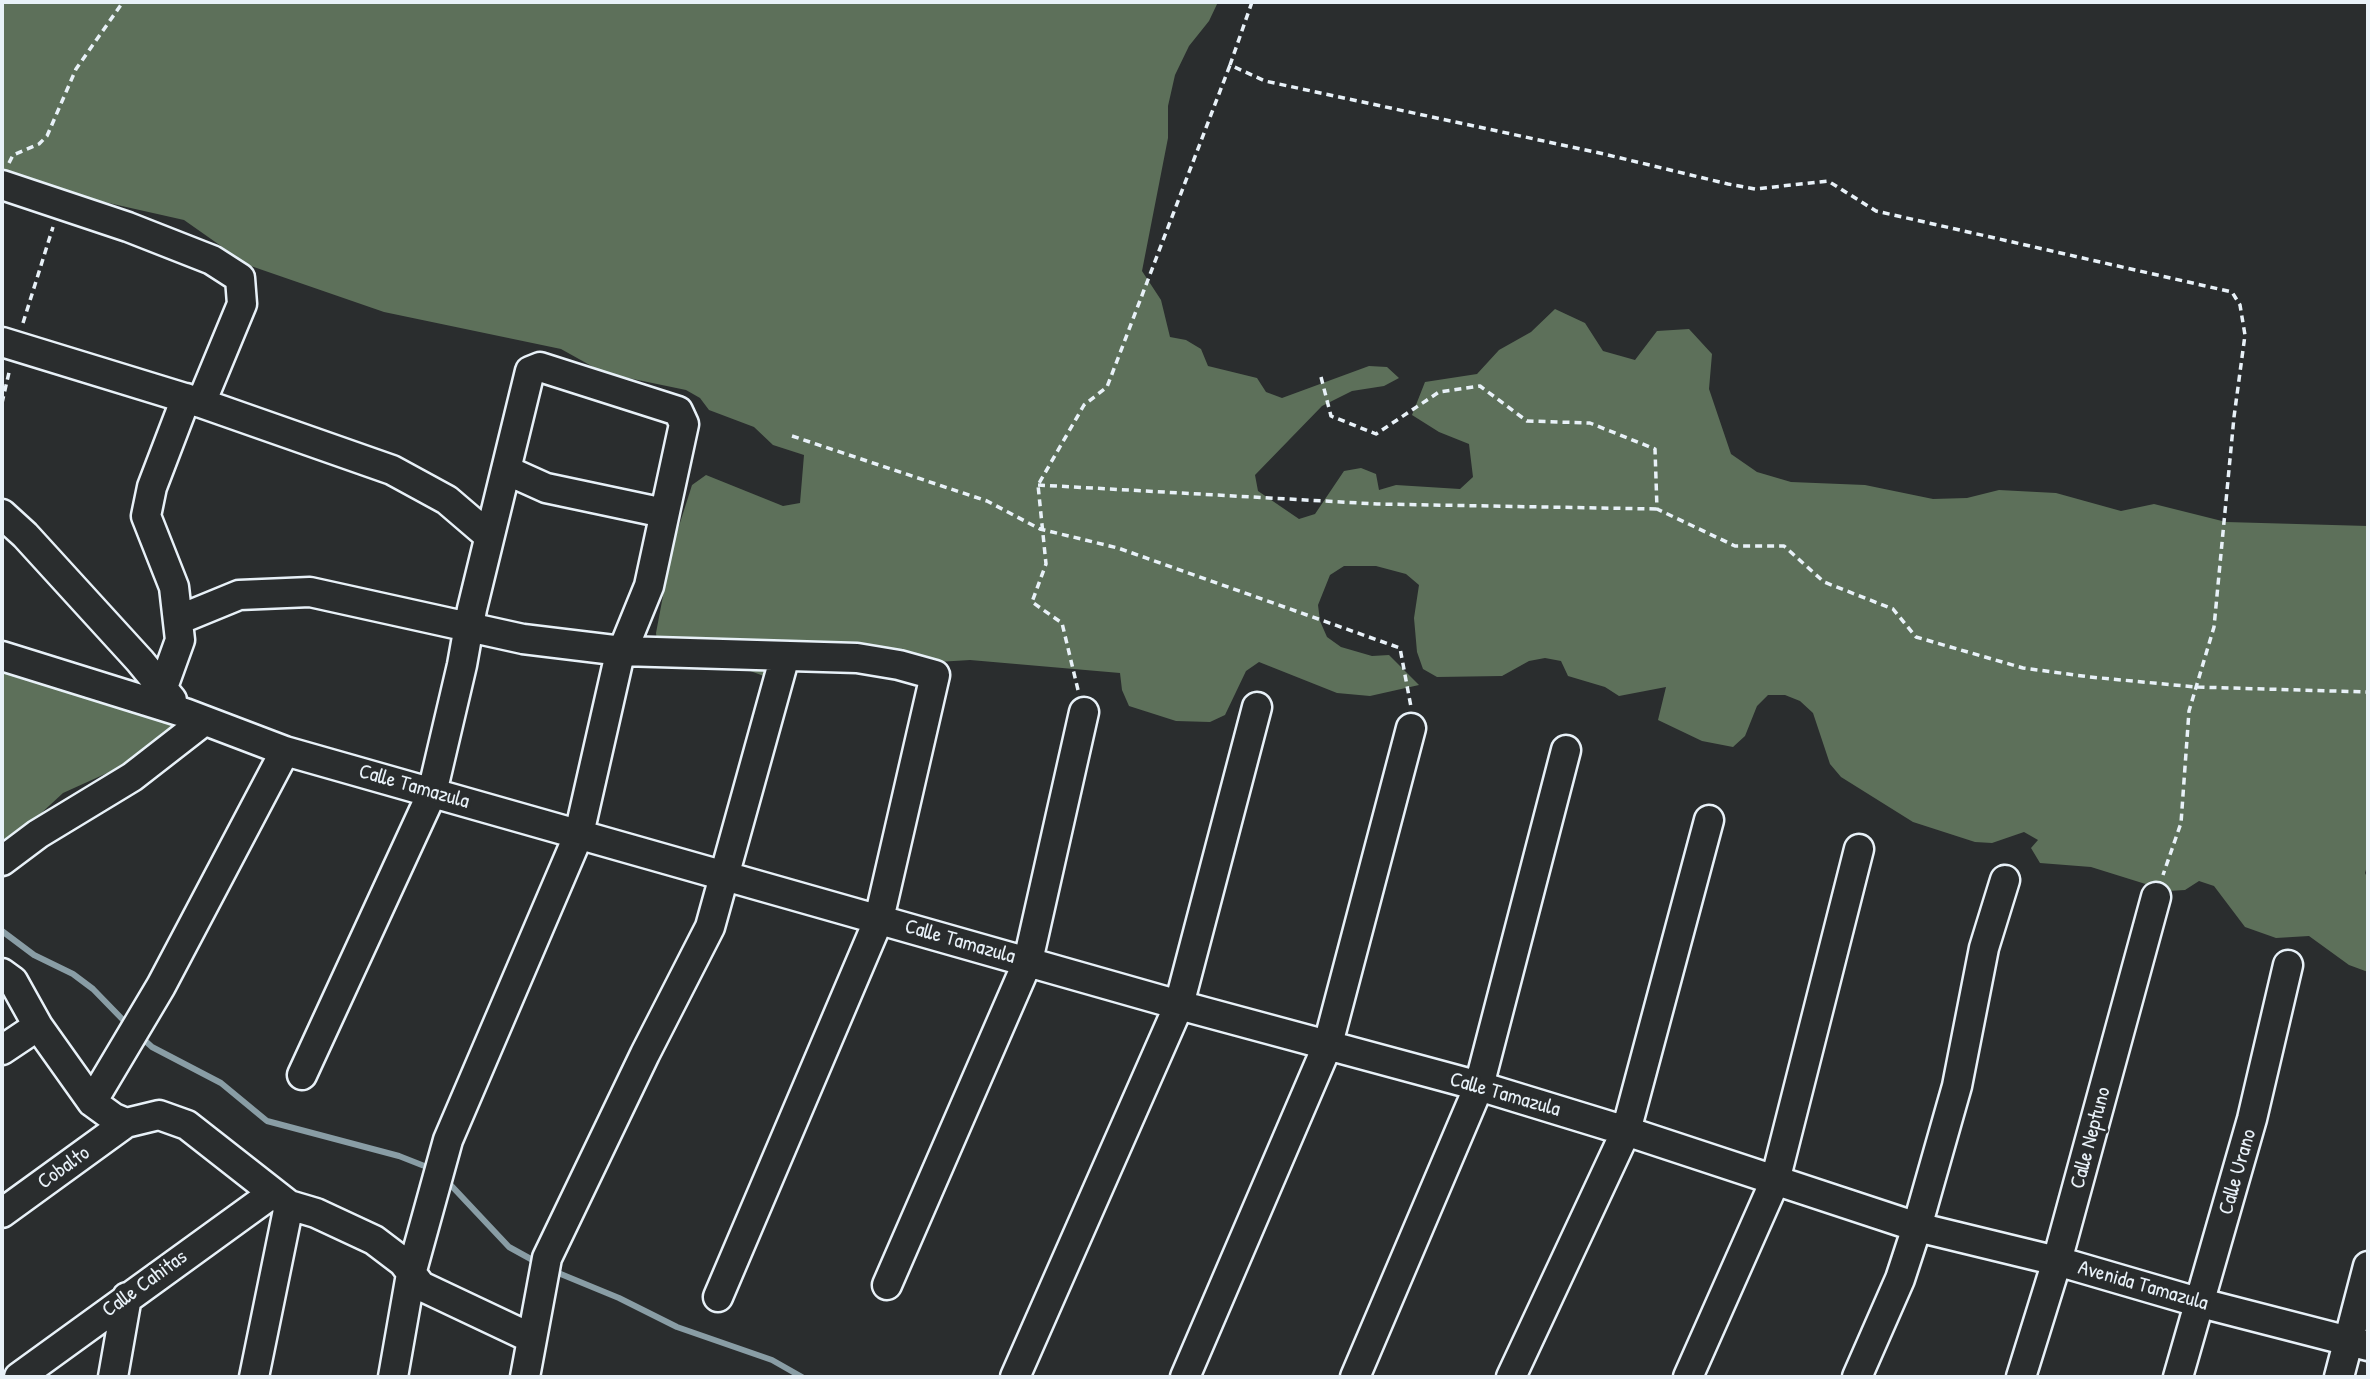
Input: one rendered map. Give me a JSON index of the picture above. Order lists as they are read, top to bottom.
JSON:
{
  "streets": {
    "street": [
      "Calle Tamazula",
      "Calle Neptuno",
      "Cobalto",
      "Calle Urano",
      "Calle Cahitas",
      "Avenida Tamazula"
    ]
  },
  "crossings": [
    ["Calle Tamazula", "Avenida Tamazula"],
    ["Calle Neptuno", "Avenida Tamazula"],
    ["Calle Urano", "Avenida Tamazula"]
  ]
}
